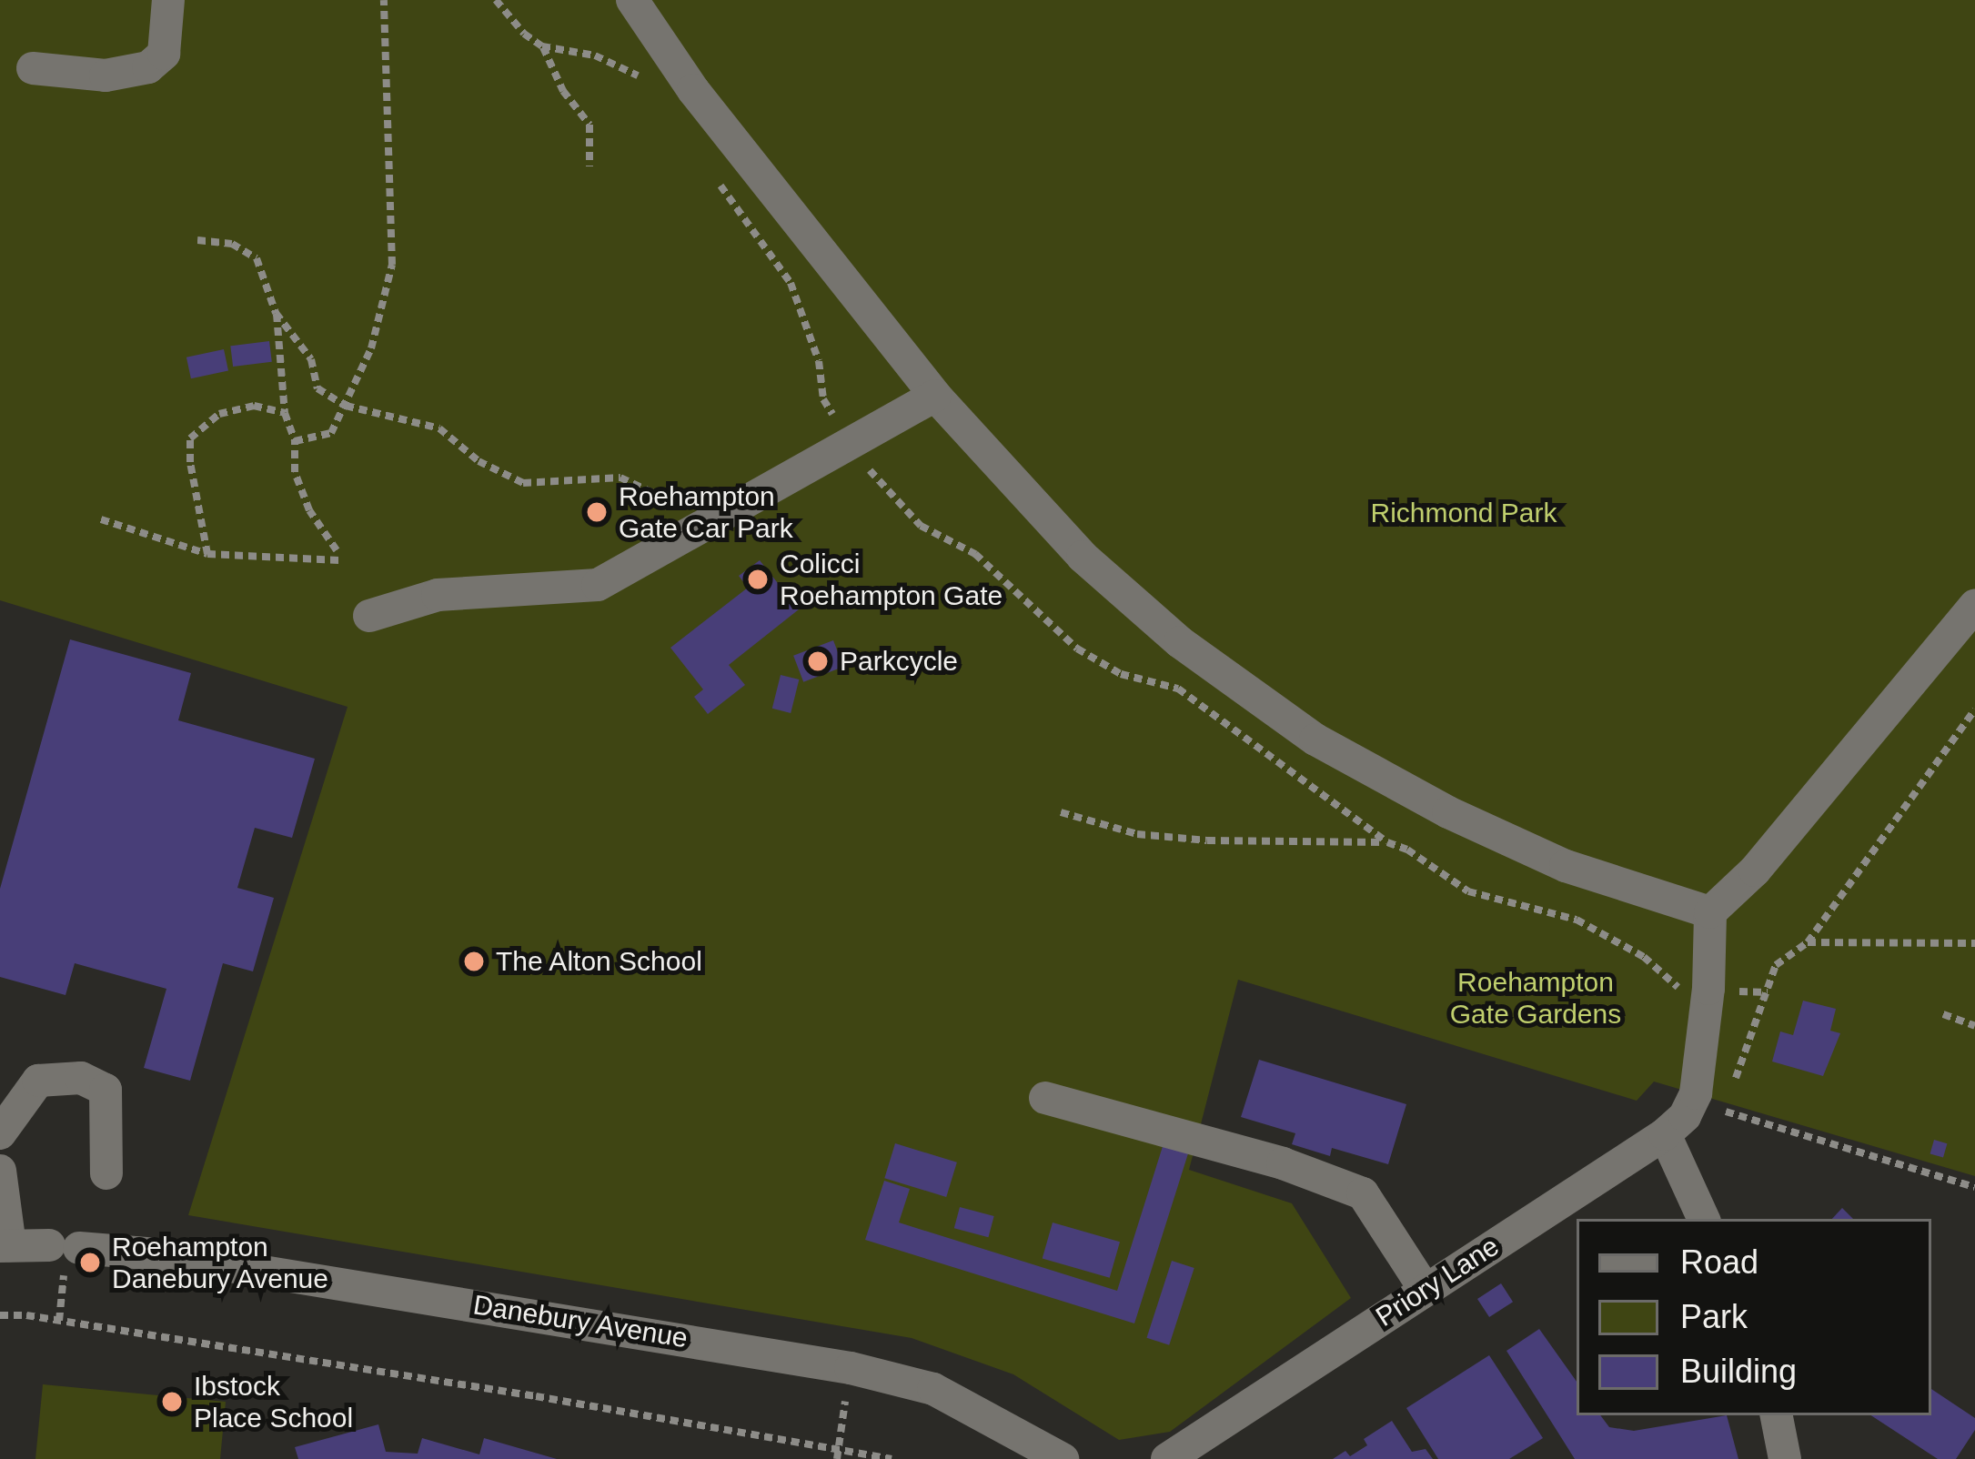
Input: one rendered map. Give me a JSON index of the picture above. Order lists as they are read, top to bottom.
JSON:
{
  "streets": {
    "street": ["Priory Lane", "Danebury Avenue"]
  },
  "parks": ["Richmond Park", "Roehampton Gate Gardens"],
  "places": [
    "Roehampton Gate Car Park",
    "Colicci Roehampton Gate",
    "Parkcycle",
    "The Alton School",
    "Roehampton Danebury Avenue",
    "Ibstock Place School"
  ],
  "legend": ["Road", "Park", "Building"]
}
